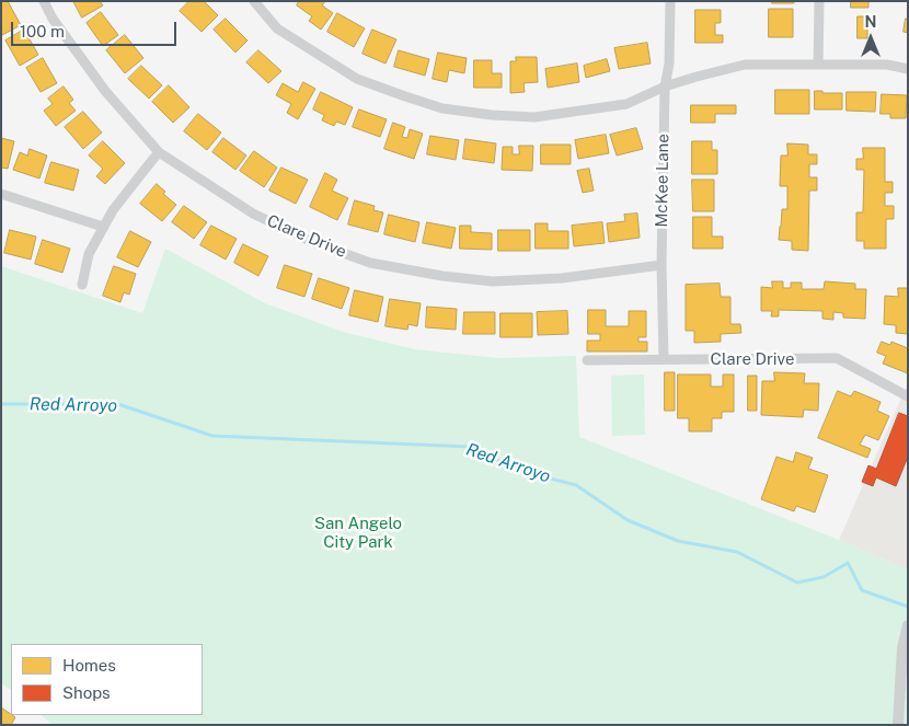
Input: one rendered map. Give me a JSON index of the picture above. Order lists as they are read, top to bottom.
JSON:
{
  "streets": {
    "street": ["McKee Lane", "Clare Drive"]
  },
  "crossings": [
    ["McKee Lane", "Clare Drive"]
  ],
  "water": ["Red Arroyo"],
  "parks": ["San Angelo City Park"],
  "legend": ["Homes", "Shops"],
  "scale_bar": "100 m",
  "north": "top"
}
